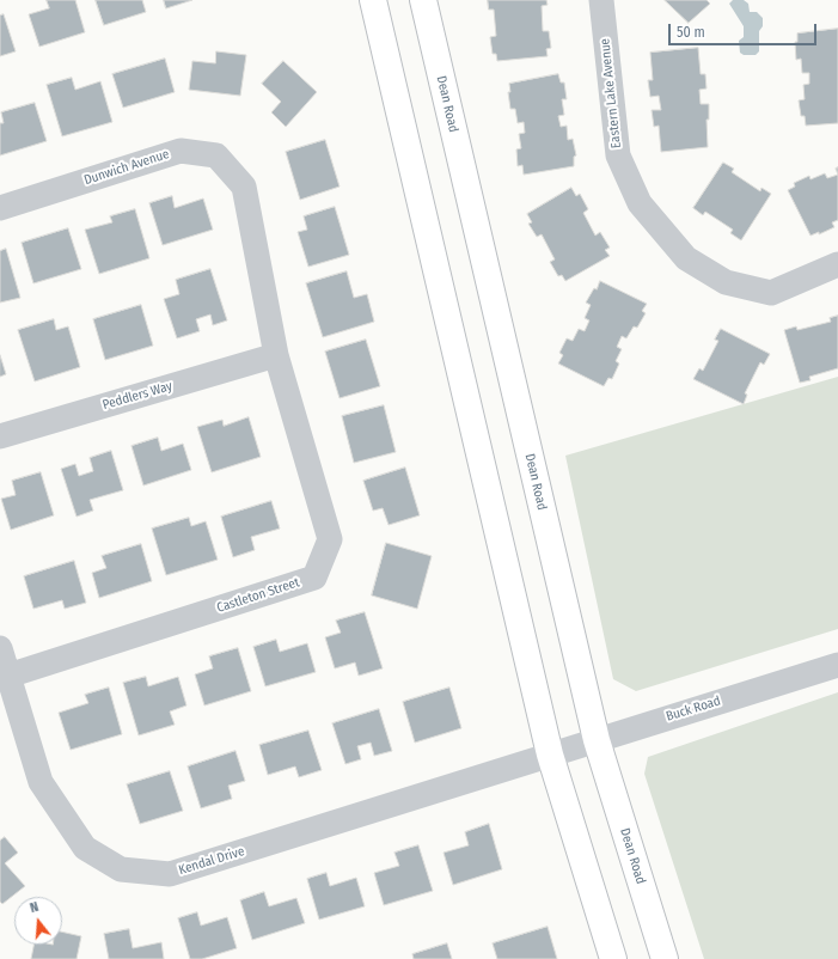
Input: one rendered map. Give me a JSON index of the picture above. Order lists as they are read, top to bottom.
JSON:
{
  "streets": {
    "main road": ["Dean Road"],
    "street": [
      "Eastern Lake Avenue",
      "Dunwich Avenue",
      "Peddlers Way",
      "Castleton Street",
      "Buck Road",
      "Kendal Drive"
    ]
  },
  "crossings": [
    ["Dean Road", "Buck Road"],
    ["Dunwich Avenue", "Peddlers Way"],
    ["Dunwich Avenue", "Castleton Street"],
    ["Peddlers Way", "Castleton Street"],
    ["Castleton Street", "Kendal Drive"],
    ["Buck Road", "Kendal Drive"]
  ],
  "scale_bar": "50 m",
  "north": "top"
}
